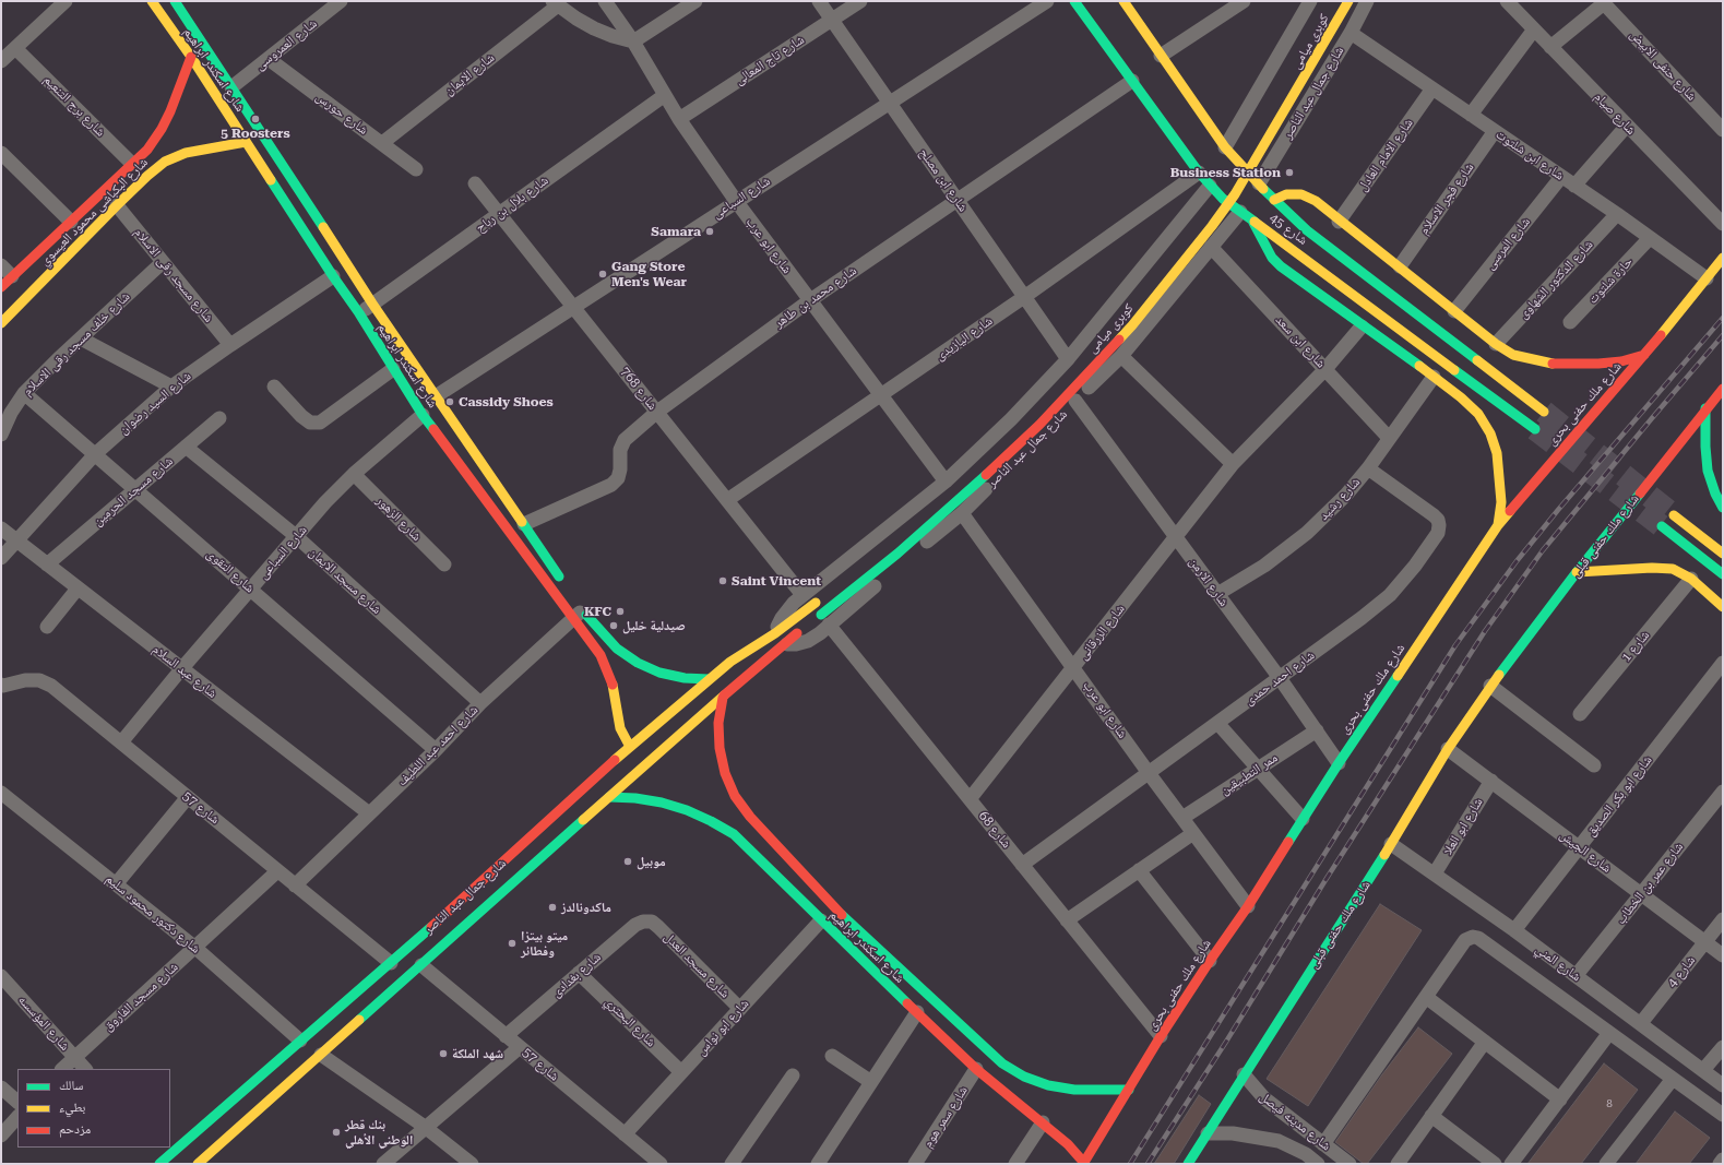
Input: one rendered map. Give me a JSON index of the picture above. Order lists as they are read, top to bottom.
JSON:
{
  "streets": {
    "street": [
      "كوبرى ميامى",
      "شارع العمروسى",
      "شارع تاج المعالى",
      "شارع حنفى الابيض",
      "شارع اسكندر ابراهيم",
      "شارع الايمان",
      "شارع جمال عبد الناصر",
      "شارع برج التنعيم",
      "شارع حورس",
      "شارع صيام",
      "شارع الامام العادل",
      "شارع ابن شلتوت",
      "شارع ابن مصلح",
      "شارع السباعى",
      "شارع فجر الاسلام",
      "شارع بلال بن رباح",
      "شارع البكباشى محمود العيسوي",
      "شارع 45",
      "شارع المرسى",
      "شارع ابو عرب",
      "شارع مسجد رقى الاسلام",
      "شارع الدكتور الشهاوى",
      "حارة شلتوت",
      "شارع محمد بن طاهر",
      "شارع اليازيدى",
      "شارع ابن سعد",
      "شارع خلف مسجد رقى الاسلام",
      "شارع 768",
      "شارع السيد رضوان",
      "شارع ملك حفنى بحرى",
      "شارع مسجد الحرمين",
      "شارع رشيد",
      "شارع الزهور",
      "شارع ملك حفنى قبلى",
      "شارع التقوى",
      "شارع مسجد الايمان",
      "شارع الارمن",
      "شارع الزرقانى",
      "شارع 1",
      "شارع عبد السلام",
      "شارع احمد حمدى",
      "شارع احمد عبد اللطيف",
      "ممر التطبيقين",
      "شارع ابو بكر الصديق",
      "شارع 57",
      "شارع ابو العلا",
      "شارع 68",
      "شارع الجيش",
      "شارع عمر بن الخطاب",
      "شارع دكتور محمود سليم",
      "شارع المني",
      "شارع مسجد العدل",
      "شارع 4",
      "شارع بغدادى",
      "شارع مسجد الفاروق",
      "شارع البحتري",
      "شارع المؤسسه",
      "شارع ابو نواس",
      "شارع سمر هوم",
      "شارع مدينه فيصل"
    ]
  },
  "crossings": [
    ["كوبرى ميامى", "شارع جمال عبد الناصر"],
    ["كوبرى ميامى", "شارع 68"],
    ["شارع العمروسى", "شارع اسكندر ابراهيم"],
    ["شارع العمروسى", "شارع حورس"],
    ["شارع تاج المعالى", "شارع ابن مصلح"],
    ["شارع تاج المعالى", "شارع ابو عرب"],
    ["شارع اسكندر ابراهيم", "شارع جمال عبد الناصر"],
    ["شارع اسكندر ابراهيم", "شارع السباعى"],
    ["شارع اسكندر ابراهيم", "شارع بلال بن رباح"],
    ["شارع اسكندر ابراهيم", "شارع البكباشى محمود العيسوي"],
    ["شارع اسكندر ابراهيم", "شارع محمد بن طاهر"],
    ["شارع اسكندر ابراهيم", "شارع السيد رضوان"],
    ["شارع اسكندر ابراهيم", "شارع ملك حفنى بحرى"],
    ["شارع اسكندر ابراهيم", "شارع احمد عبد اللطيف"],
    ["شارع اسكندر ابراهيم", "شارع ابو نواس"],
    ["شارع اسكندر ابراهيم", "شارع سمر هوم"],
    ["شارع الايمان", "شارع حورس"],
    ["شارع جمال عبد الناصر", "شارع ابن شلتوت"],
    ["شارع جمال عبد الناصر", "شارع 45"],
    ["شارع جمال عبد الناصر", "شارع ابو عرب"],
    ["شارع جمال عبد الناصر", "شارع ابن سعد"],
    ["شارع جمال عبد الناصر", "شارع الارمن"],
    ["شارع جمال عبد الناصر", "شارع 57"],
    ["شارع جمال عبد الناصر", "شارع 68"],
    ["شارع جمال عبد الناصر", "شارع دكتور محمود سليم"],
    ["شارع برج التنعيم", "شارع البكباشى محمود العيسوي"],
    ["شارع الامام العادل", "شارع ابن شلتوت"],
    ["شارع ابن شلتوت", "شارع فجر الاسلام"],
    ["شارع ابن شلتوت", "شارع المرسى"],
    ["شارع ابن شلتوت", "شارع الدكتور الشهاوى"],
    ["شارع ابن شلتوت", "حارة شلتوت"],
    ["شارع ابن شلتوت", "شارع ملك حفنى بحرى"],
    ["شارع ابن مصلح", "شارع السباعى"],
    ["شارع ابن مصلح", "شارع محمد بن طاهر"],
    ["شارع ابن مصلح", "شارع اليازيدى"],
    ["شارع السباعى", "شارع ابو عرب"],
    ["شارع السباعى", "شارع 768"],
    ["شارع السباعى", "شارع الزهور"],
    ["شارع السباعى", "شارع التقوى"],
    ["شارع السباعى", "شارع مسجد الايمان"],
    ["شارع السباعى", "شارع عبد السلام"],
    ["شارع السباعى", "شارع 57"],
    ["شارع بلال بن رباح", "شارع ابو عرب"],
    ["شارع بلال بن رباح", "شارع 768"],
    ["شارع البكباشى محمود العيسوي", "شارع مسجد رقى الاسلام"],
    ["شارع 45", "شارع محمد بن طاهر"],
    ["شارع 45", "شارع اليازيدى"],
    ["شارع ابو عرب", "شارع محمد بن طاهر"],
    ["شارع ابو عرب", "شارع اليازيدى"],
    ["شارع ابو عرب", "شارع ملك حفنى بحرى"],
    ["شارع ابو عرب", "شارع الزرقانى"],
    ["شارع ابو عرب", "شارع احمد حمدى"],
    ["شارع ابو عرب", "ممر التطبيقين"],
    ["شارع مسجد رقى الاسلام", "شارع خلف مسجد رقى الاسلام"],
    ["شارع مسجد رقى الاسلام", "شارع السيد رضوان"],
    ["شارع محمد بن طاهر", "شارع 768"],
    ["شارع اليازيدى", "شارع 768"],
    ["شارع ابن سعد", "شارع رشيد"],
    ["شارع ابن سعد", "شارع الزرقانى"],
    ["شارع خلف مسجد رقى الاسلام", "شارع التقوى"],
    ["شارع السيد رضوان", "شارع التقوى"],
    ["شارع السيد رضوان", "شارع عبد السلام"],
    ["شارع ملك حفنى بحرى", "شارع الارمن"],
    ["شارع ملك حفنى بحرى", "شارع 68"],
    ["شارع مسجد الحرمين", "شارع التقوى"],
    ["شارع مسجد الحرمين", "شارع مسجد الايمان"],
    ["شارع مسجد الحرمين", "شارع عبد السلام"],
    ["شارع رشيد", "شارع الارمن"],
    ["شارع رشيد", "شارع احمد حمدى"],
    ["شارع ملك حفنى قبلى", "شارع الجيش"],
    ["شارع ملك حفنى قبلى", "شارع المني"],
    ["شارع ملك حفنى قبلى", "شارع مدينه فيصل"],
    ["شارع التقوى", "شارع احمد عبد اللطيف"],
    ["شارع مسجد الايمان", "شارع احمد عبد اللطيف"],
    ["شارع الارمن", "شارع الزرقانى"],
    ["شارع الارمن", "شارع احمد حمدى"],
    ["شارع الارمن", "ممر التطبيقين"],
    ["شارع الزرقانى", "شارع 68"],
    ["شارع عبد السلام", "شارع احمد عبد اللطيف"],
    ["شارع احمد حمدى", "شارع 68"],
    ["شارع احمد عبد اللطيف", "شارع 57"],
    ["شارع ابو بكر الصديق", "شارع الجيش"],
    ["شارع ابو بكر الصديق", "شارع المني"],
    ["شارع 57", "شارع بغدادى"],
    ["شارع 57", "شارع مسجد الفاروق"],
    ["شارع 57", "شارع ابو نواس"],
    ["شارع ابو العلا", "شارع الجيش"],
    ["شارع ابو العلا", "شارع المني"],
    ["شارع الجيش", "شارع عمر بن الخطاب"],
    ["شارع الجيش", "شارع 4"],
    ["شارع عمر بن الخطاب", "شارع المني"],
    ["شارع دكتور محمود سليم", "شارع مسجد الفاروق"],
    ["شارع المني", "شارع 4"],
    ["شارع مسجد العدل", "شارع بغدادى"],
    ["شارع مسجد العدل", "شارع ابو نواس"],
    ["شارع بغدادى", "شارع البحتري"],
    ["شارع مسجد الفاروق", "شارع المؤسسه"],
    ["شارع البحتري", "شارع ابو نواس"]
  ],
  "places": [
    "5 Roosters",
    "Business Station",
    "Samara",
    "Gang Store Men's Wear",
    "Cassidy Shoes",
    "Saint Vincent",
    "KFC",
    "صيدلية خليل",
    "موبيل",
    "ماكدونالدز",
    "ميتو بيتزا وفطائر",
    "شهد الملكة",
    "بنك قطر الوطني الأهلي"
  ],
  "house_numbers": ["8"],
  "legend": ["سالك", "بطيء", "مزدحم"]
}
